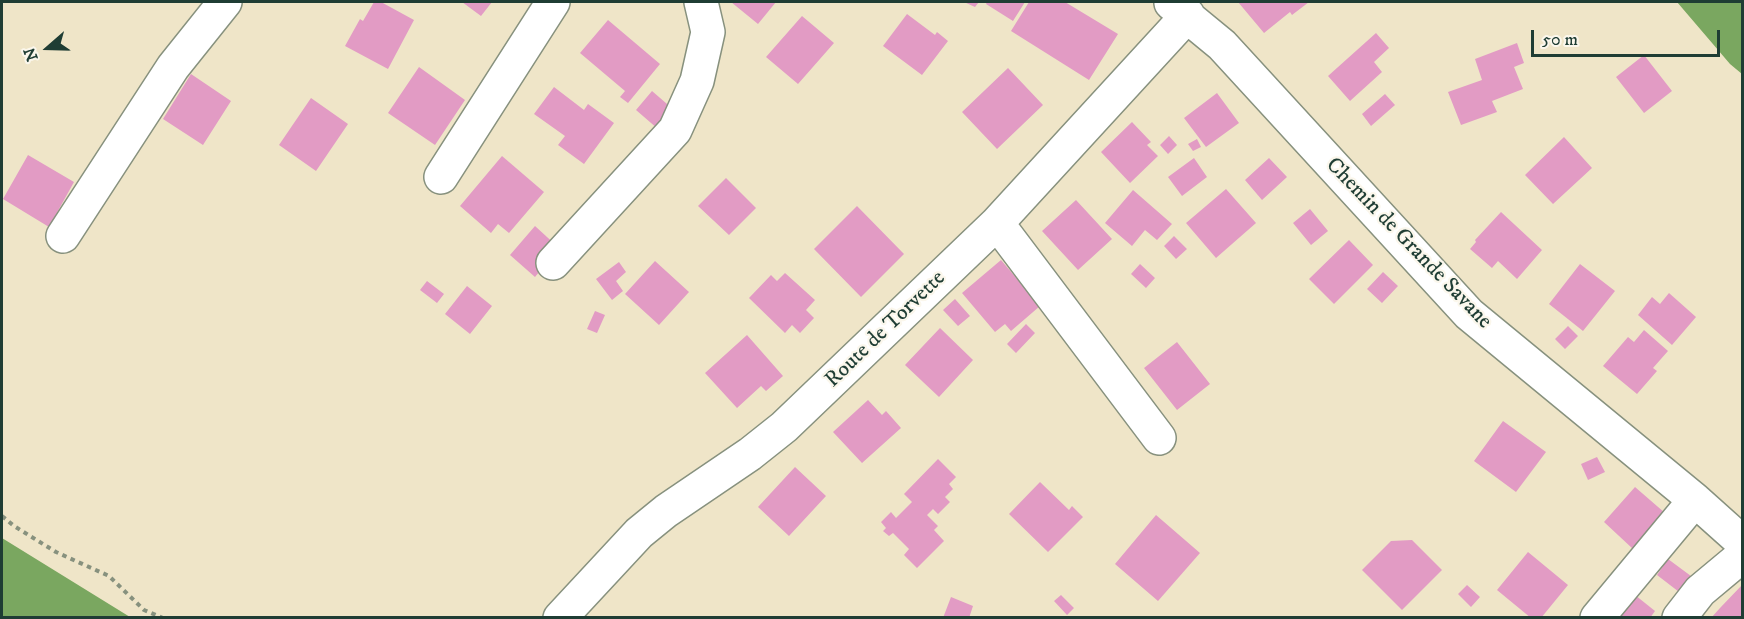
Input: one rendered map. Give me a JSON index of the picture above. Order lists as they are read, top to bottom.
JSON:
{
  "streets": {
    "street": ["Chemin de Grande Savane", "Route de Torvette"]
  },
  "crossings": [
    ["Chemin de Grande Savane", "Route de Torvette"]
  ],
  "scale_bar": "50 m",
  "north": "left"
}
